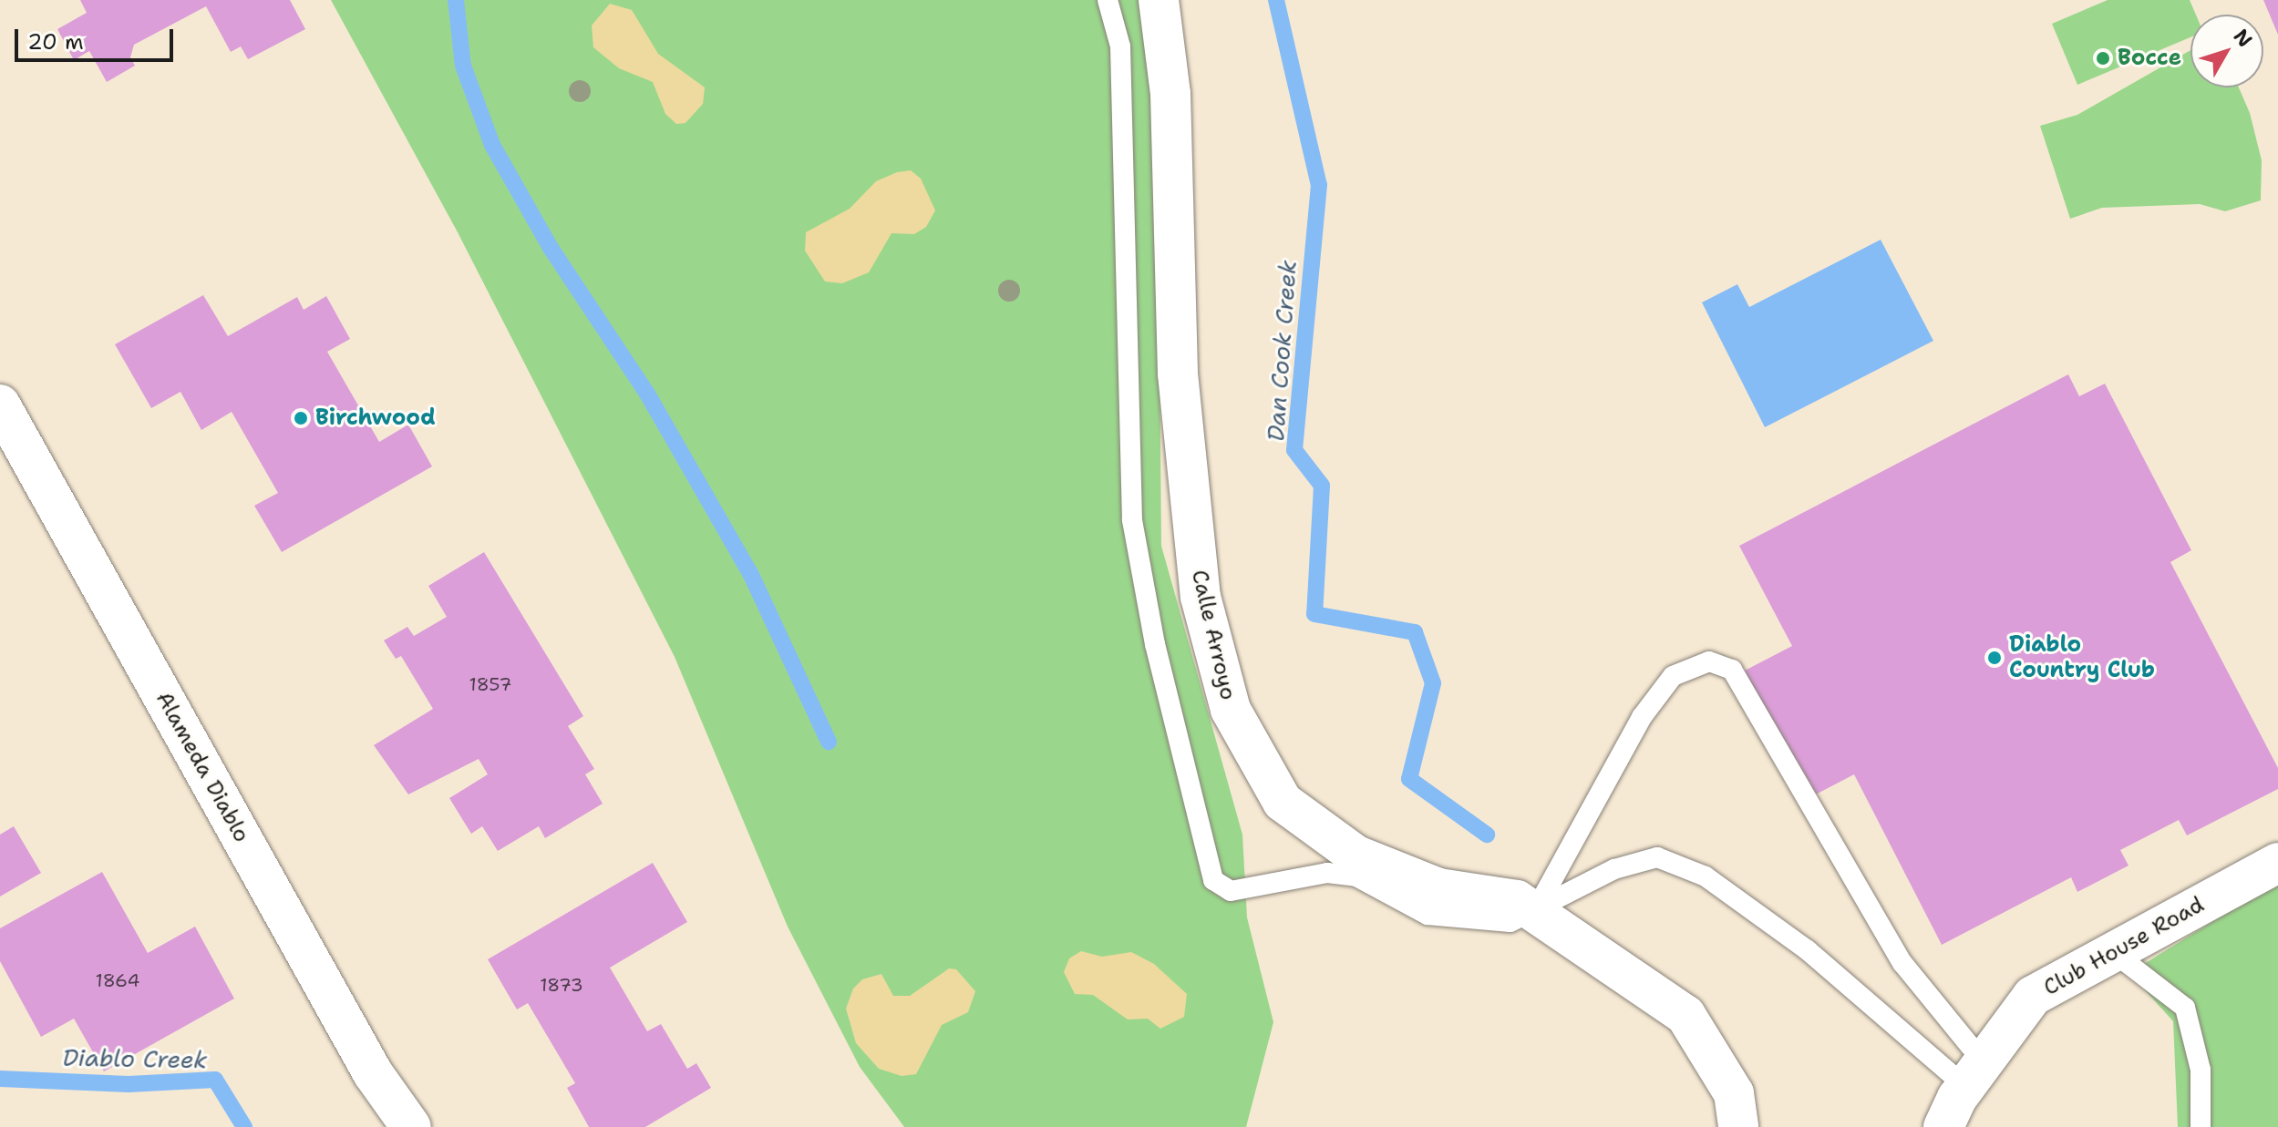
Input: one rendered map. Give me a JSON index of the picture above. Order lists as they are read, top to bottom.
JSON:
{
  "streets": {
    "street": ["Calle Arroyo", "Alameda Diablo", "Club House Road"]
  },
  "water": ["Dan Cook Creek", "Diablo Creek"],
  "places": ["Bocce", "Birchwood", "Diablo Country Club"],
  "house_numbers": ["1857", "1864", "1873"],
  "scale_bar": "20 m",
  "north": "top right"
}
